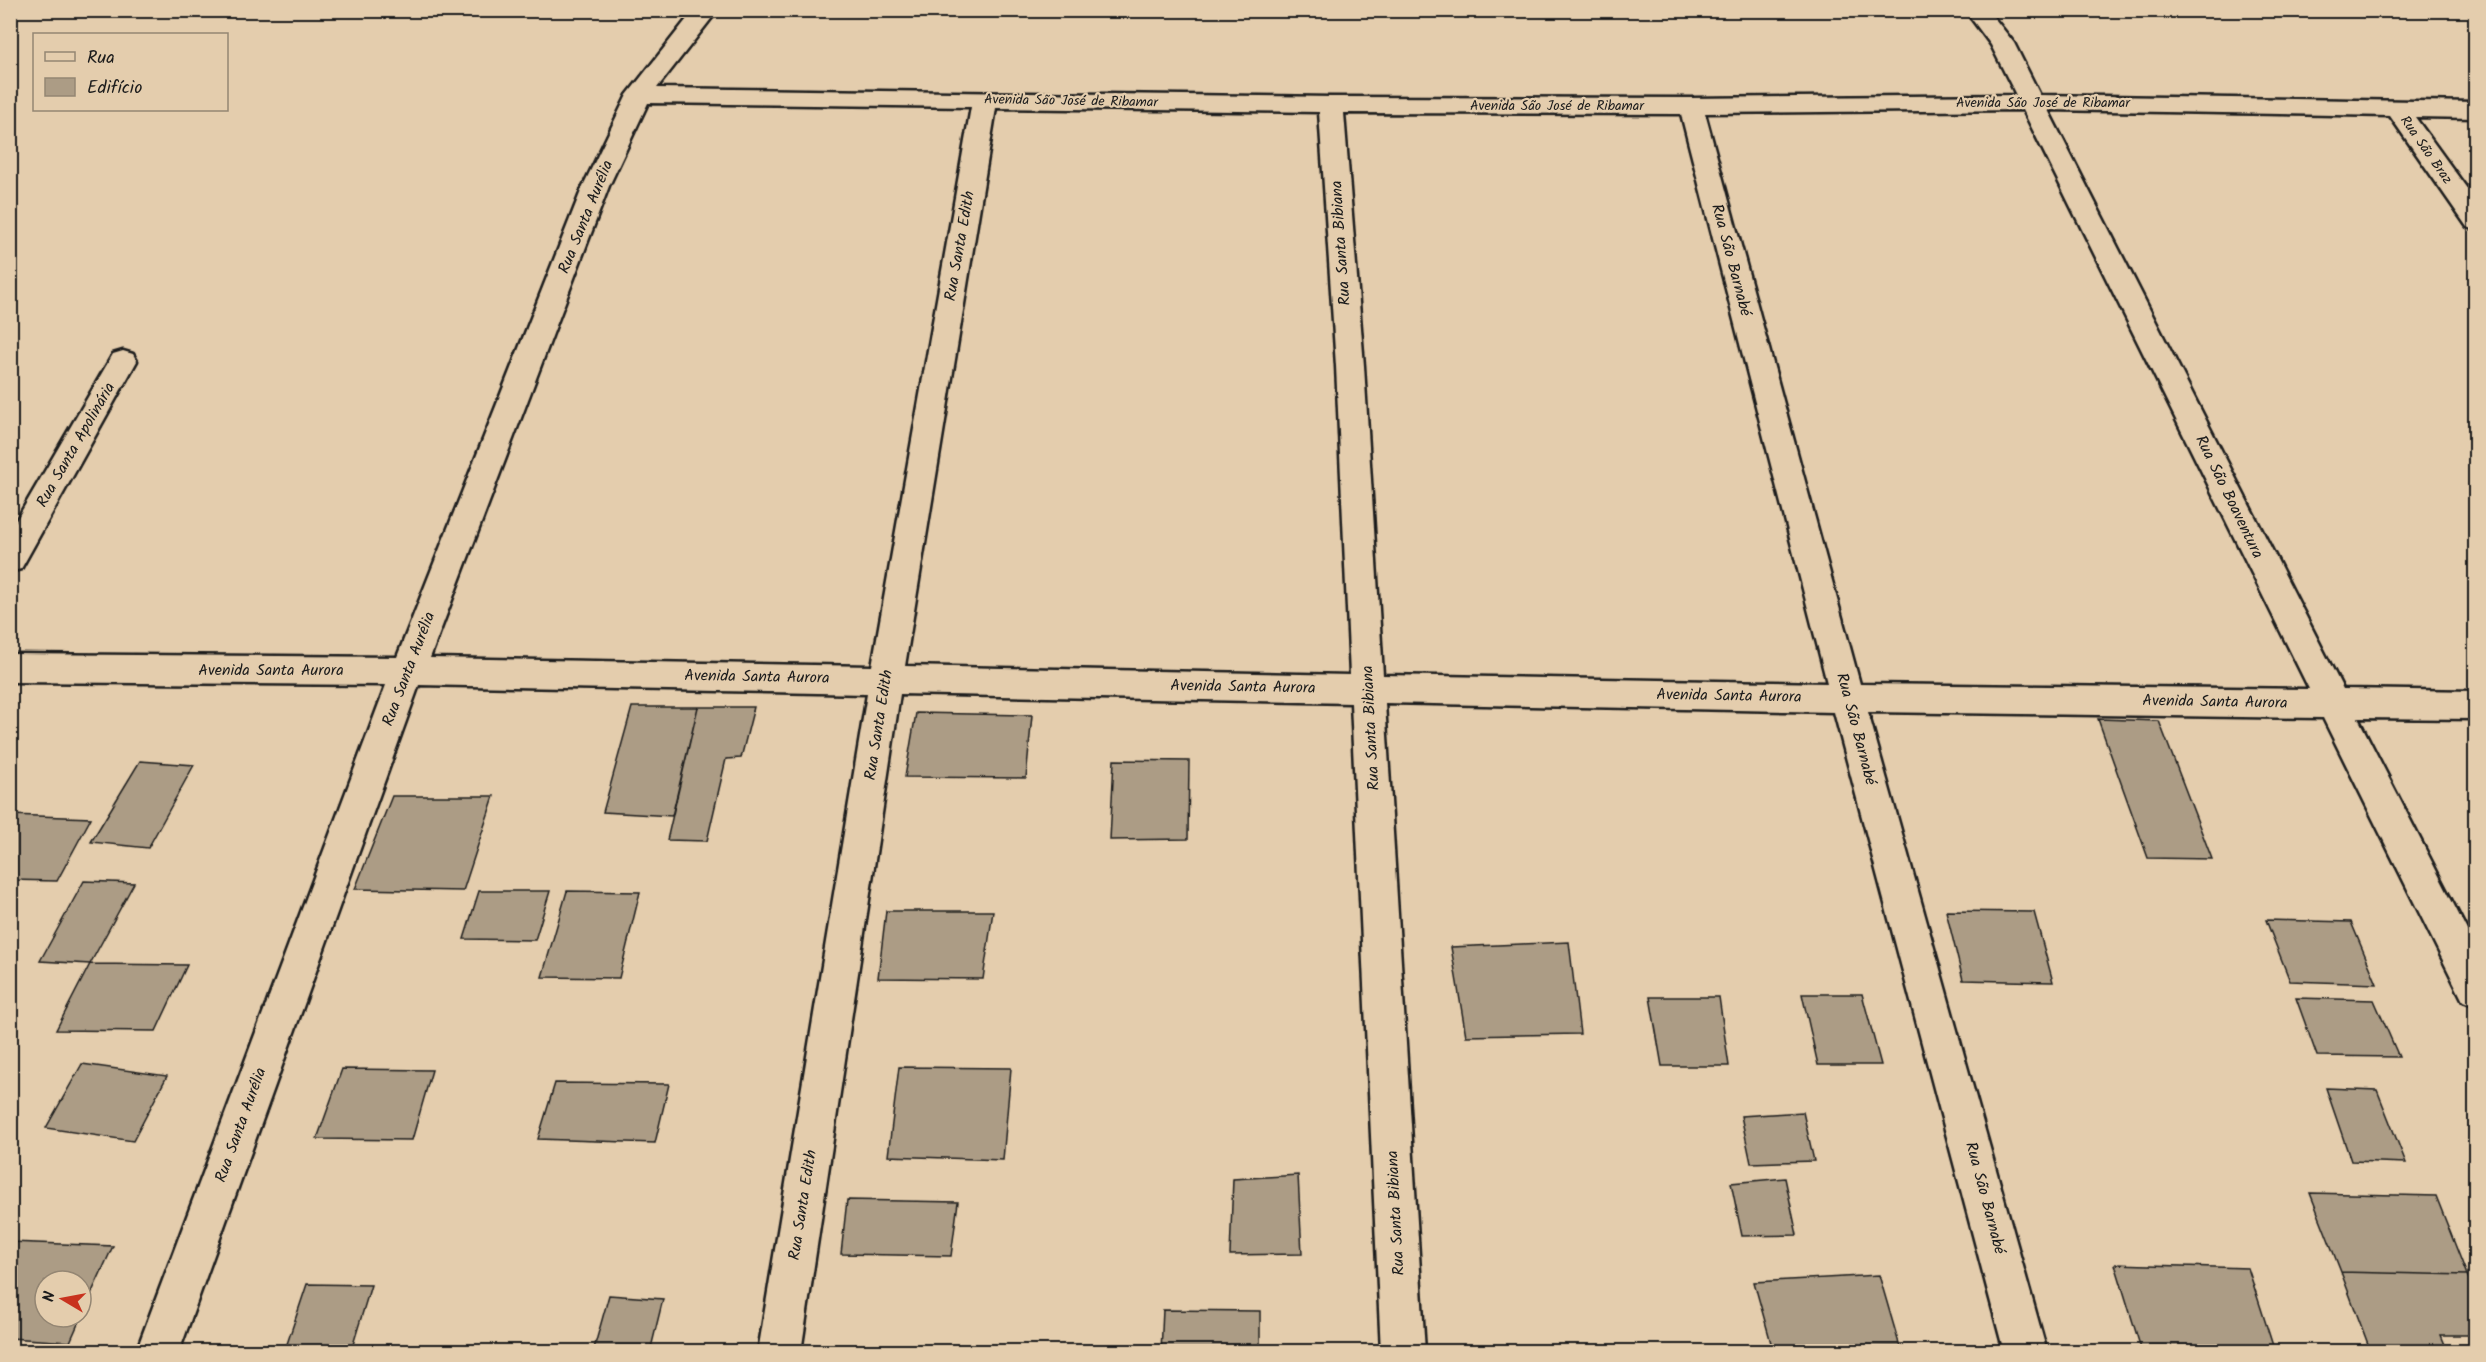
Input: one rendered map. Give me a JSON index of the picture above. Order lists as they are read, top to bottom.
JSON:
{
  "streets": {
    "street": [
      "Avenida São José de Ribamar",
      "Rua São Braz",
      "Rua Santa Aurélia",
      "Rua Santa Bibiana",
      "Rua Santa Edith",
      "Rua São Barnabé",
      "Rua Santa Apolinária",
      "Rua São Boaventura",
      "Avenida Santa Aurora"
    ]
  },
  "crossings": [
    ["Avenida São José de Ribamar", "Rua São Braz"],
    ["Avenida São José de Ribamar", "Rua Santa Aurélia"],
    ["Avenida São José de Ribamar", "Rua Santa Bibiana"],
    ["Avenida São José de Ribamar", "Rua Santa Edith"],
    ["Avenida São José de Ribamar", "Rua São Barnabé"],
    ["Avenida São José de Ribamar", "Rua São Boaventura"],
    ["Rua Santa Aurélia", "Avenida Santa Aurora"],
    ["Rua Santa Bibiana", "Avenida Santa Aurora"],
    ["Rua Santa Edith", "Avenida Santa Aurora"],
    ["Rua São Barnabé", "Avenida Santa Aurora"],
    ["Rua São Boaventura", "Avenida Santa Aurora"]
  ],
  "legend": ["Rua", "Edifício"],
  "north": "left"
}
